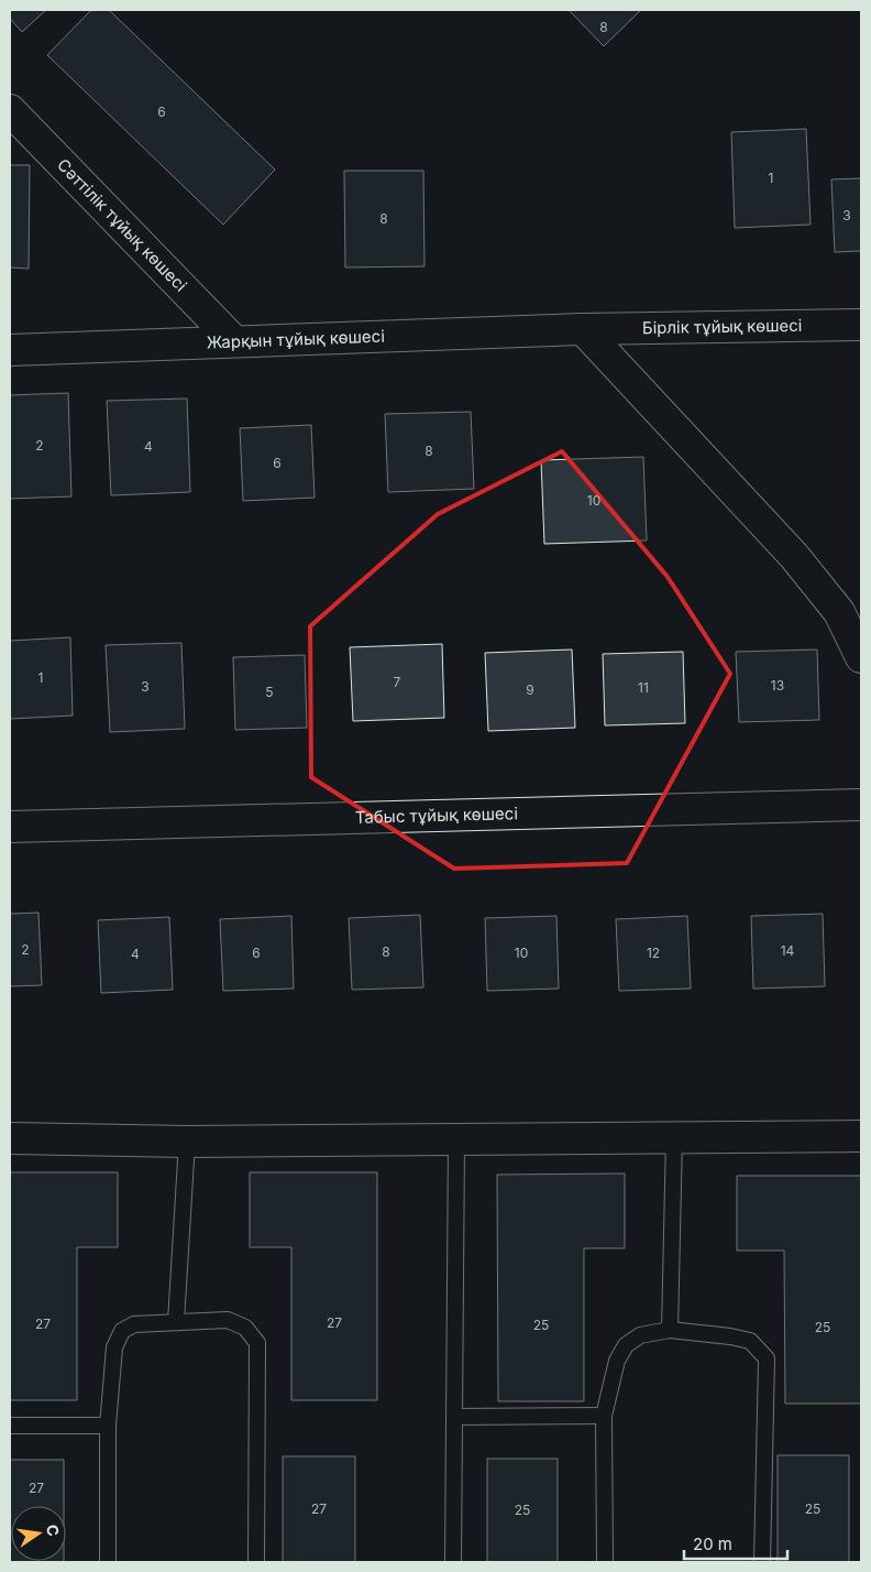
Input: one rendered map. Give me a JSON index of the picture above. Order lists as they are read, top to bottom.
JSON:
{
  "streets": {
    "street": [
      "Сәттілік тұйық көшесі",
      "Бірлік тұйық көшесі",
      "Жарқын тұйық көшесі",
      "Табыс тұйық көшесі"
    ]
  },
  "crossings": [
    ["Сәттілік тұйық көшесі", "Жарқын тұйық көшесі"],
    ["Бірлік тұйық көшесі", "Жарқын тұйық көшесі"]
  ],
  "house_numbers": [
    "8",
    "6",
    "1",
    "3",
    "8",
    "2",
    "4",
    "8",
    "6",
    "10",
    "1",
    "7",
    "13",
    "3",
    "11",
    "9",
    "5",
    "2",
    "14",
    "8",
    "6",
    "10",
    "12",
    "4",
    "27",
    "27",
    "25",
    "25",
    "27",
    "27",
    "25",
    "25"
  ],
  "scale_bar": "20 m",
  "north": "right"
}
